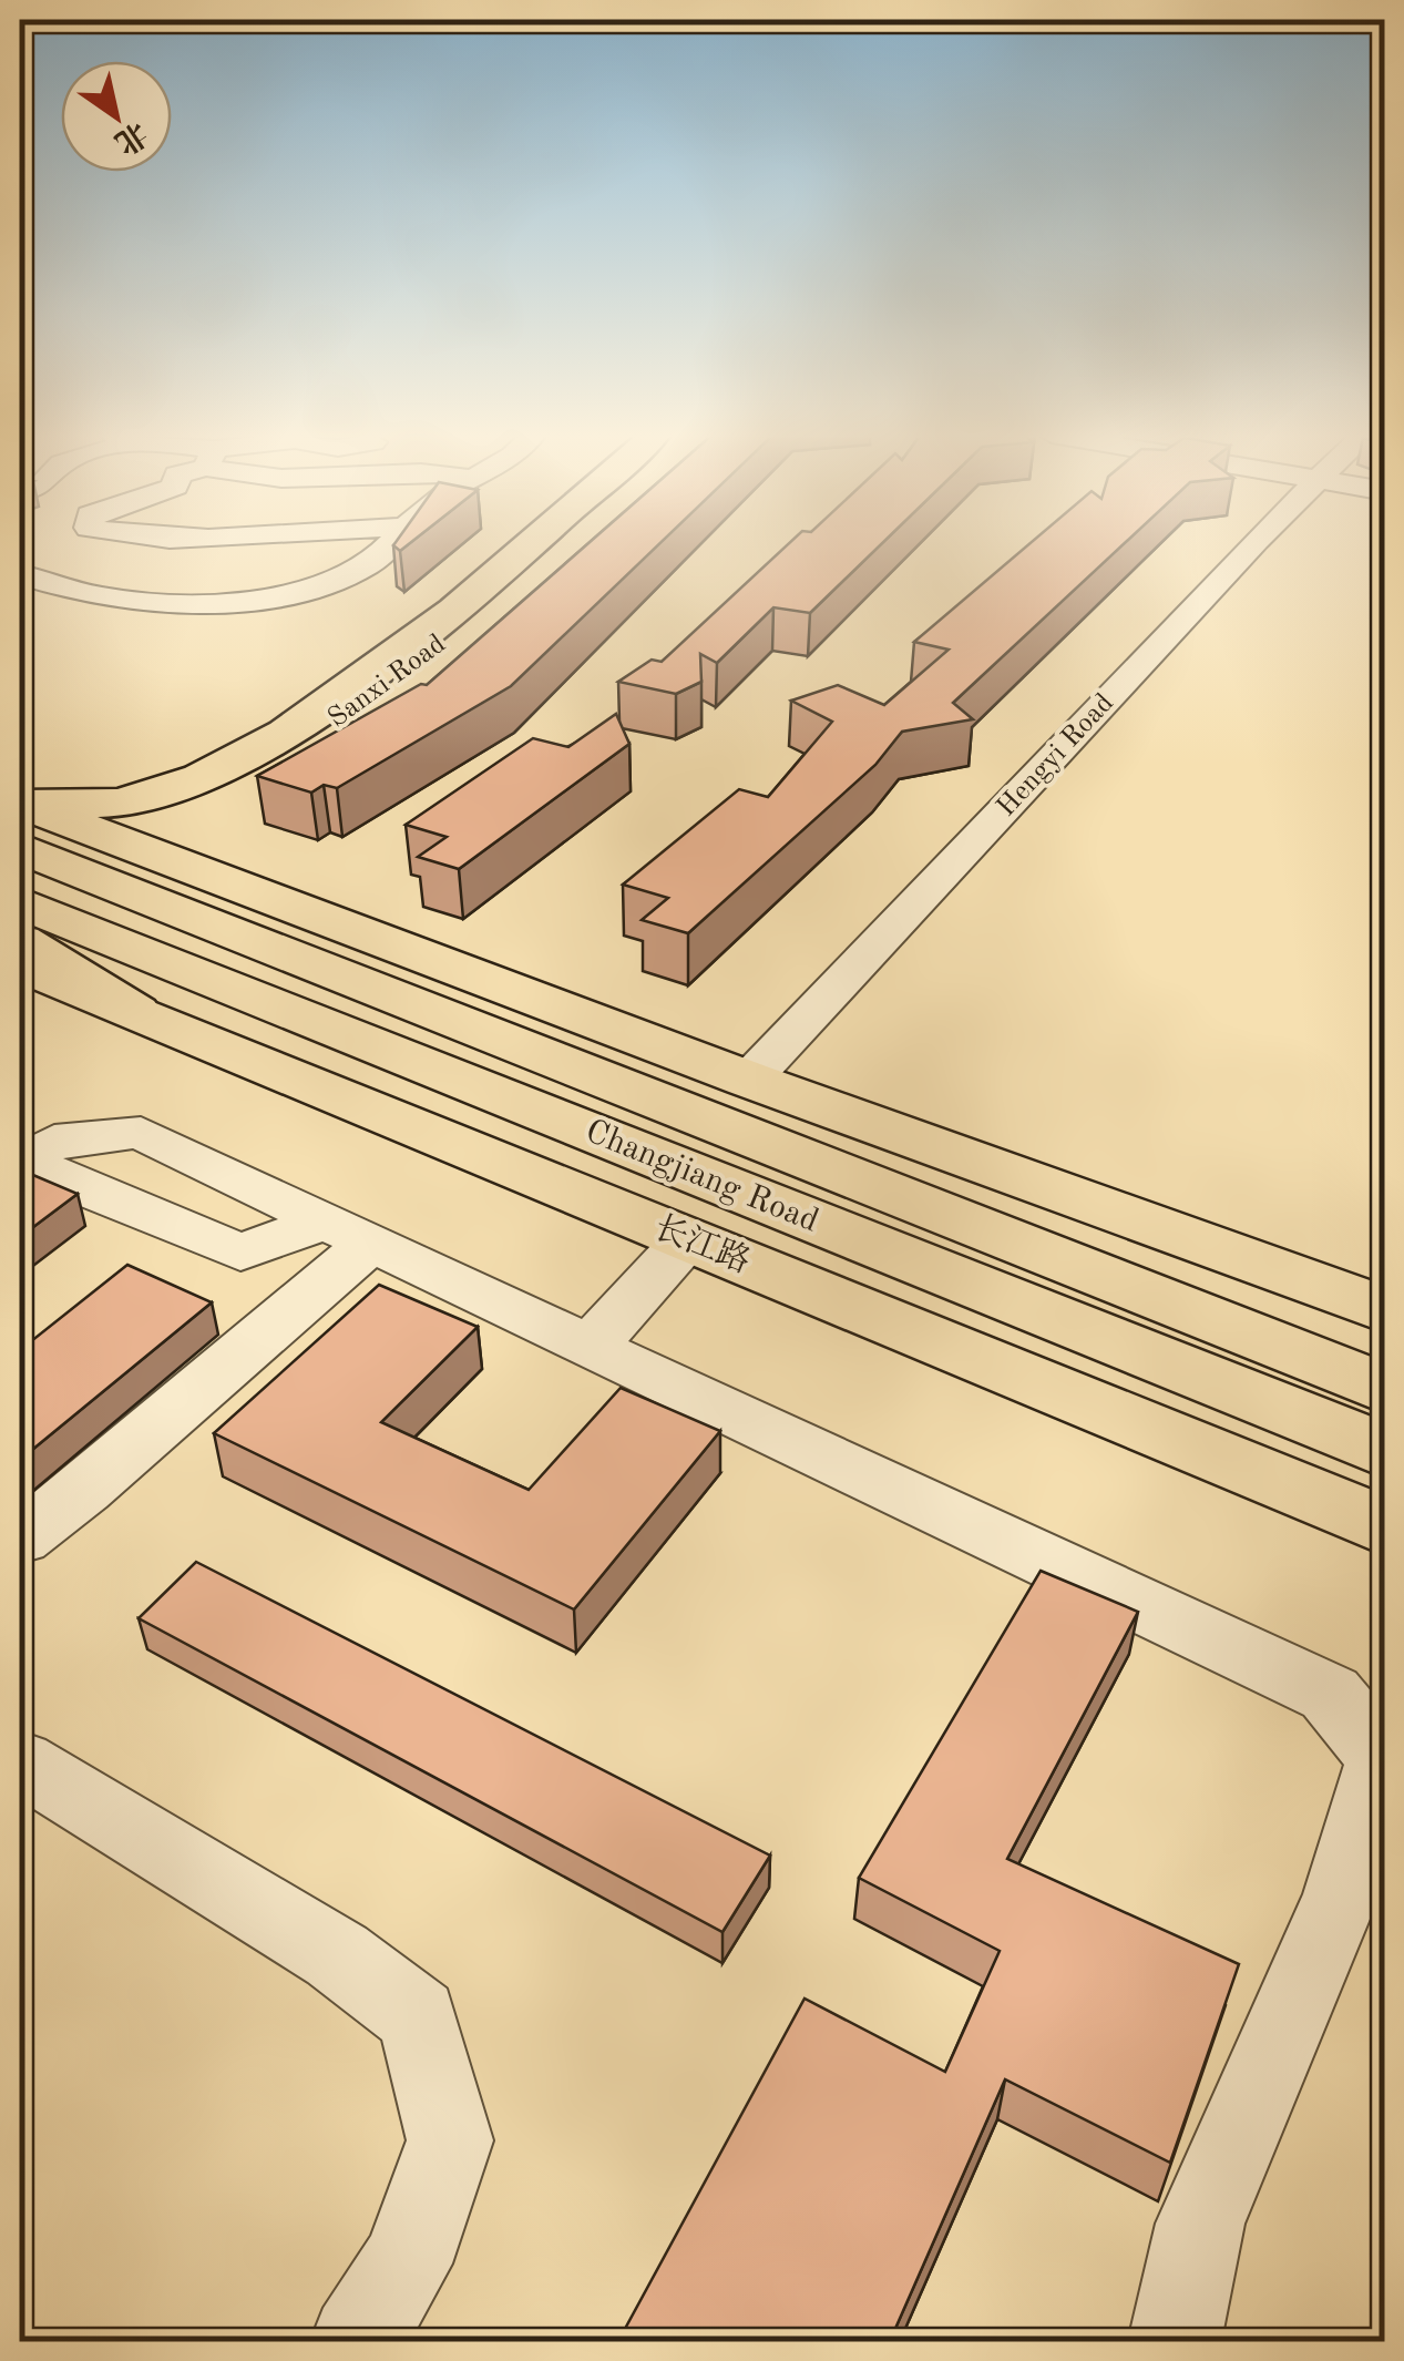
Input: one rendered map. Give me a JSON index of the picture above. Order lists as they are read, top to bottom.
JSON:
{
  "streets": {
    "main road": ["Sanxi Road", "Changjiang Road", "长江路"],
    "street": ["Hengyi Road"]
  },
  "crossings": [
    ["Changjiang Road", "长江路"]
  ],
  "north": "bottom right"
}
